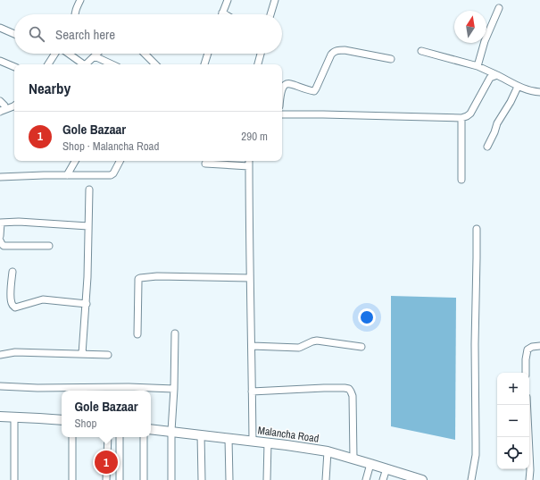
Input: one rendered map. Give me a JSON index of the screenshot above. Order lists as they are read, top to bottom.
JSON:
{
  "streets": {
    "main road": ["Malancha Road"]
  },
  "north": "top",
  "page": {
    "search": "Search here",
    "heading": "Nearby",
    "list": [
      {
        "mark": "1",
        "name": "Gole Bazaar",
        "note": "Shop · Malancha Road",
        "value": "290 m"
      }
    ],
    "map_buttons": ["+", "−"],
    "popup": ["Gole Bazaar", "Shop"],
    "pins": "1"
  }
}
